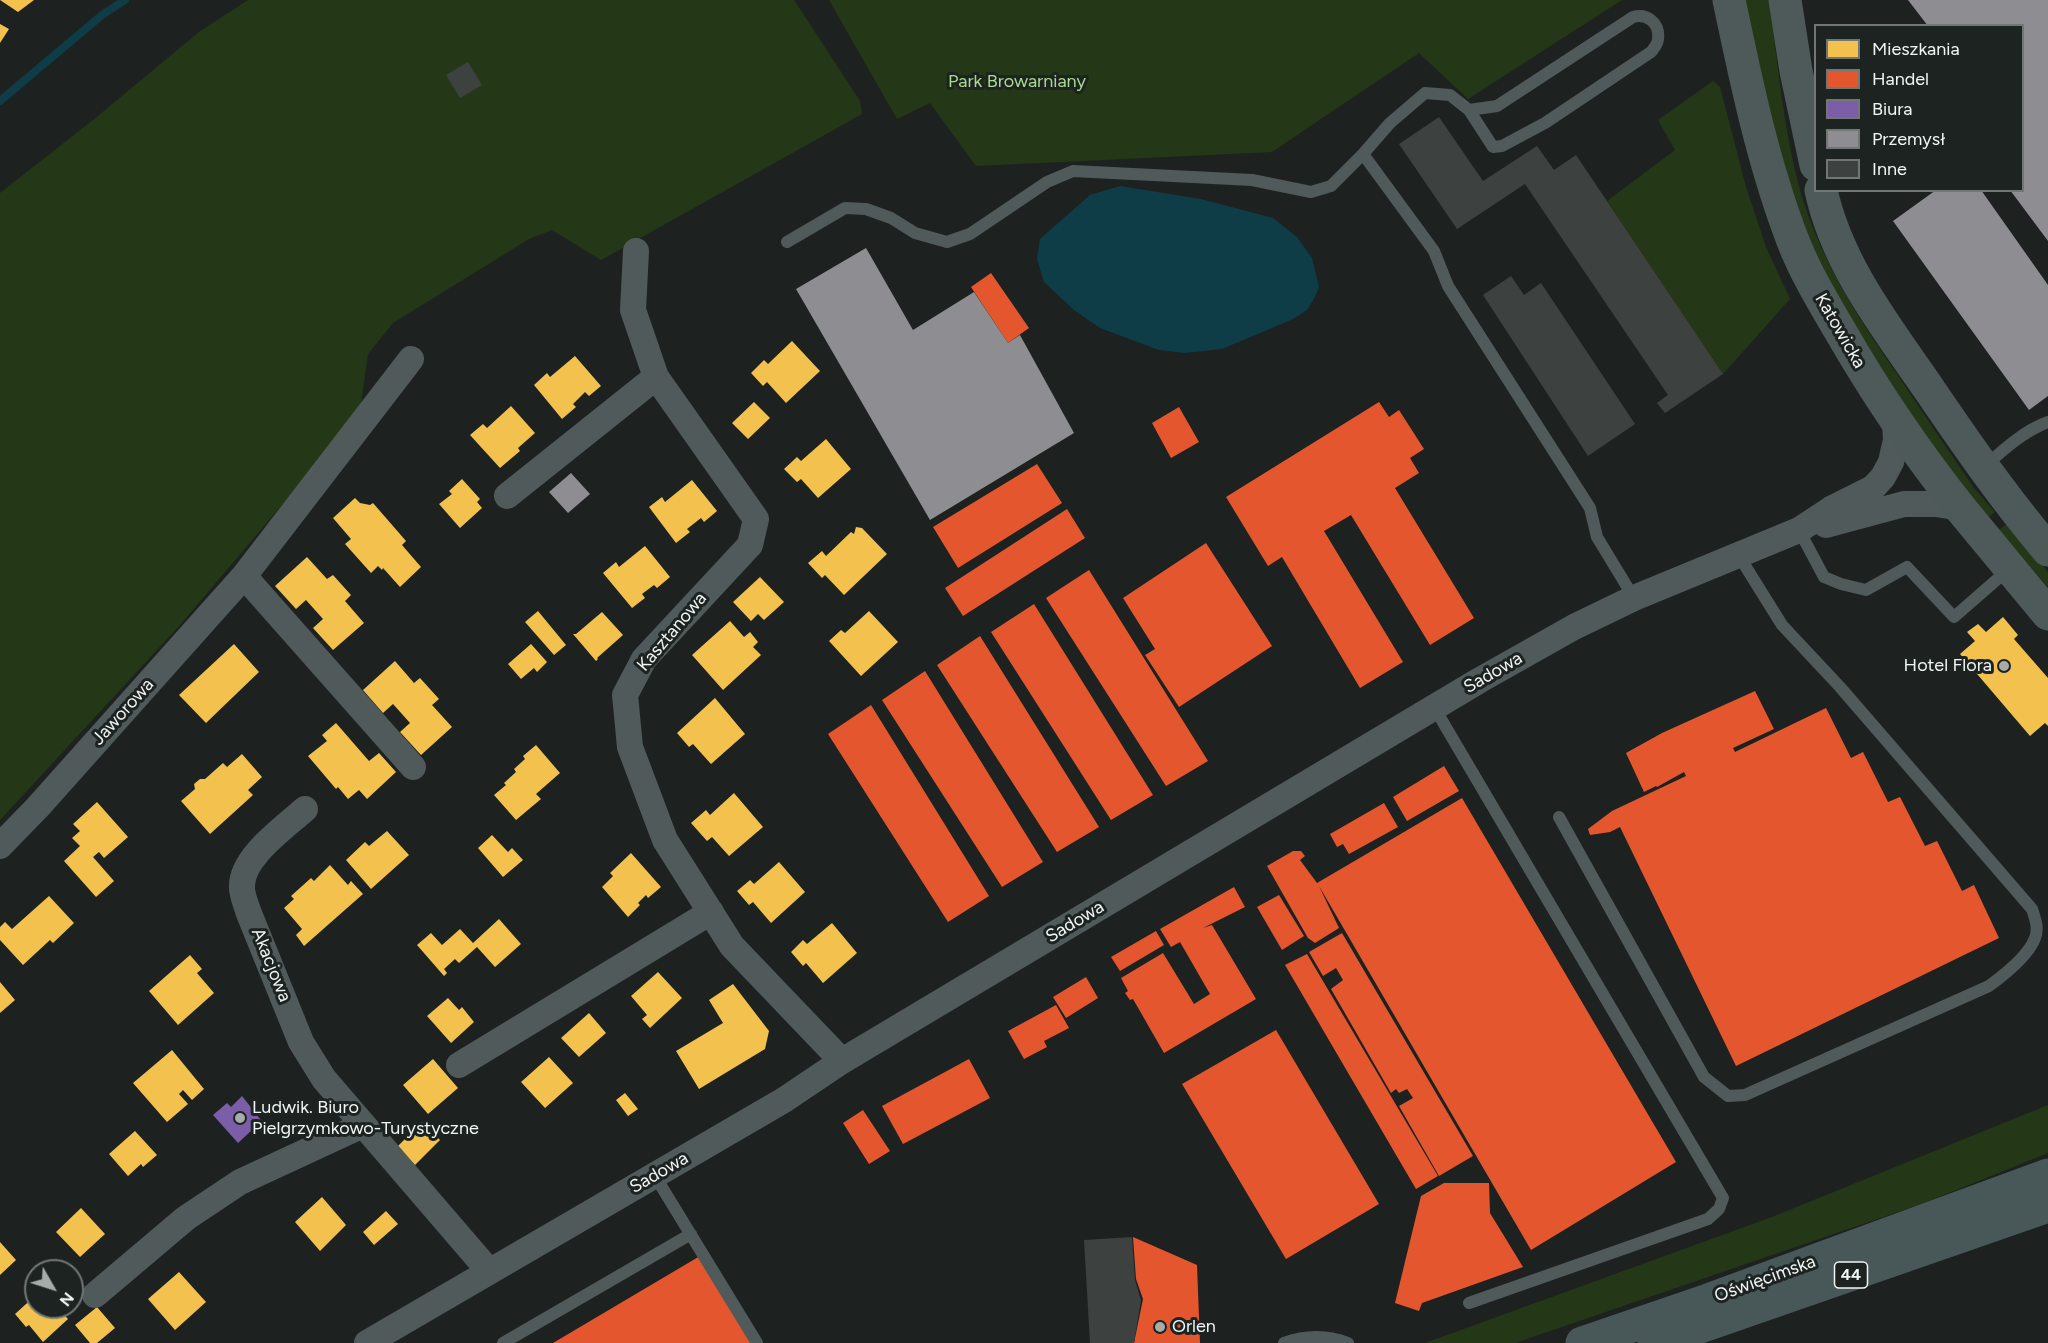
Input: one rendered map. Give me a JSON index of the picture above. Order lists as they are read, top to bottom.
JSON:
{
  "streets": {
    "main road": ["Katowicka", "44", "Oświęcimska"],
    "street": [
      "Kasztanowa",
      "Sadowa",
      "Jaworowa",
      "Akacjowa"
    ]
  },
  "crossings": [
    ["Katowicka", "Sadowa"],
    ["Kasztanowa", "Sadowa"],
    ["Sadowa", "Akacjowa"]
  ],
  "parks": ["Park Browarniany"],
  "places": ["Hotel Flora", "Ludwik. Biuro Pielgrzymkowo-Turystyczne", "Orlen"],
  "legend": [
    "Mieszkania",
    "Handel",
    "Biura",
    "Przemysł",
    "Inne"
  ],
  "north": "bottom right"
}
